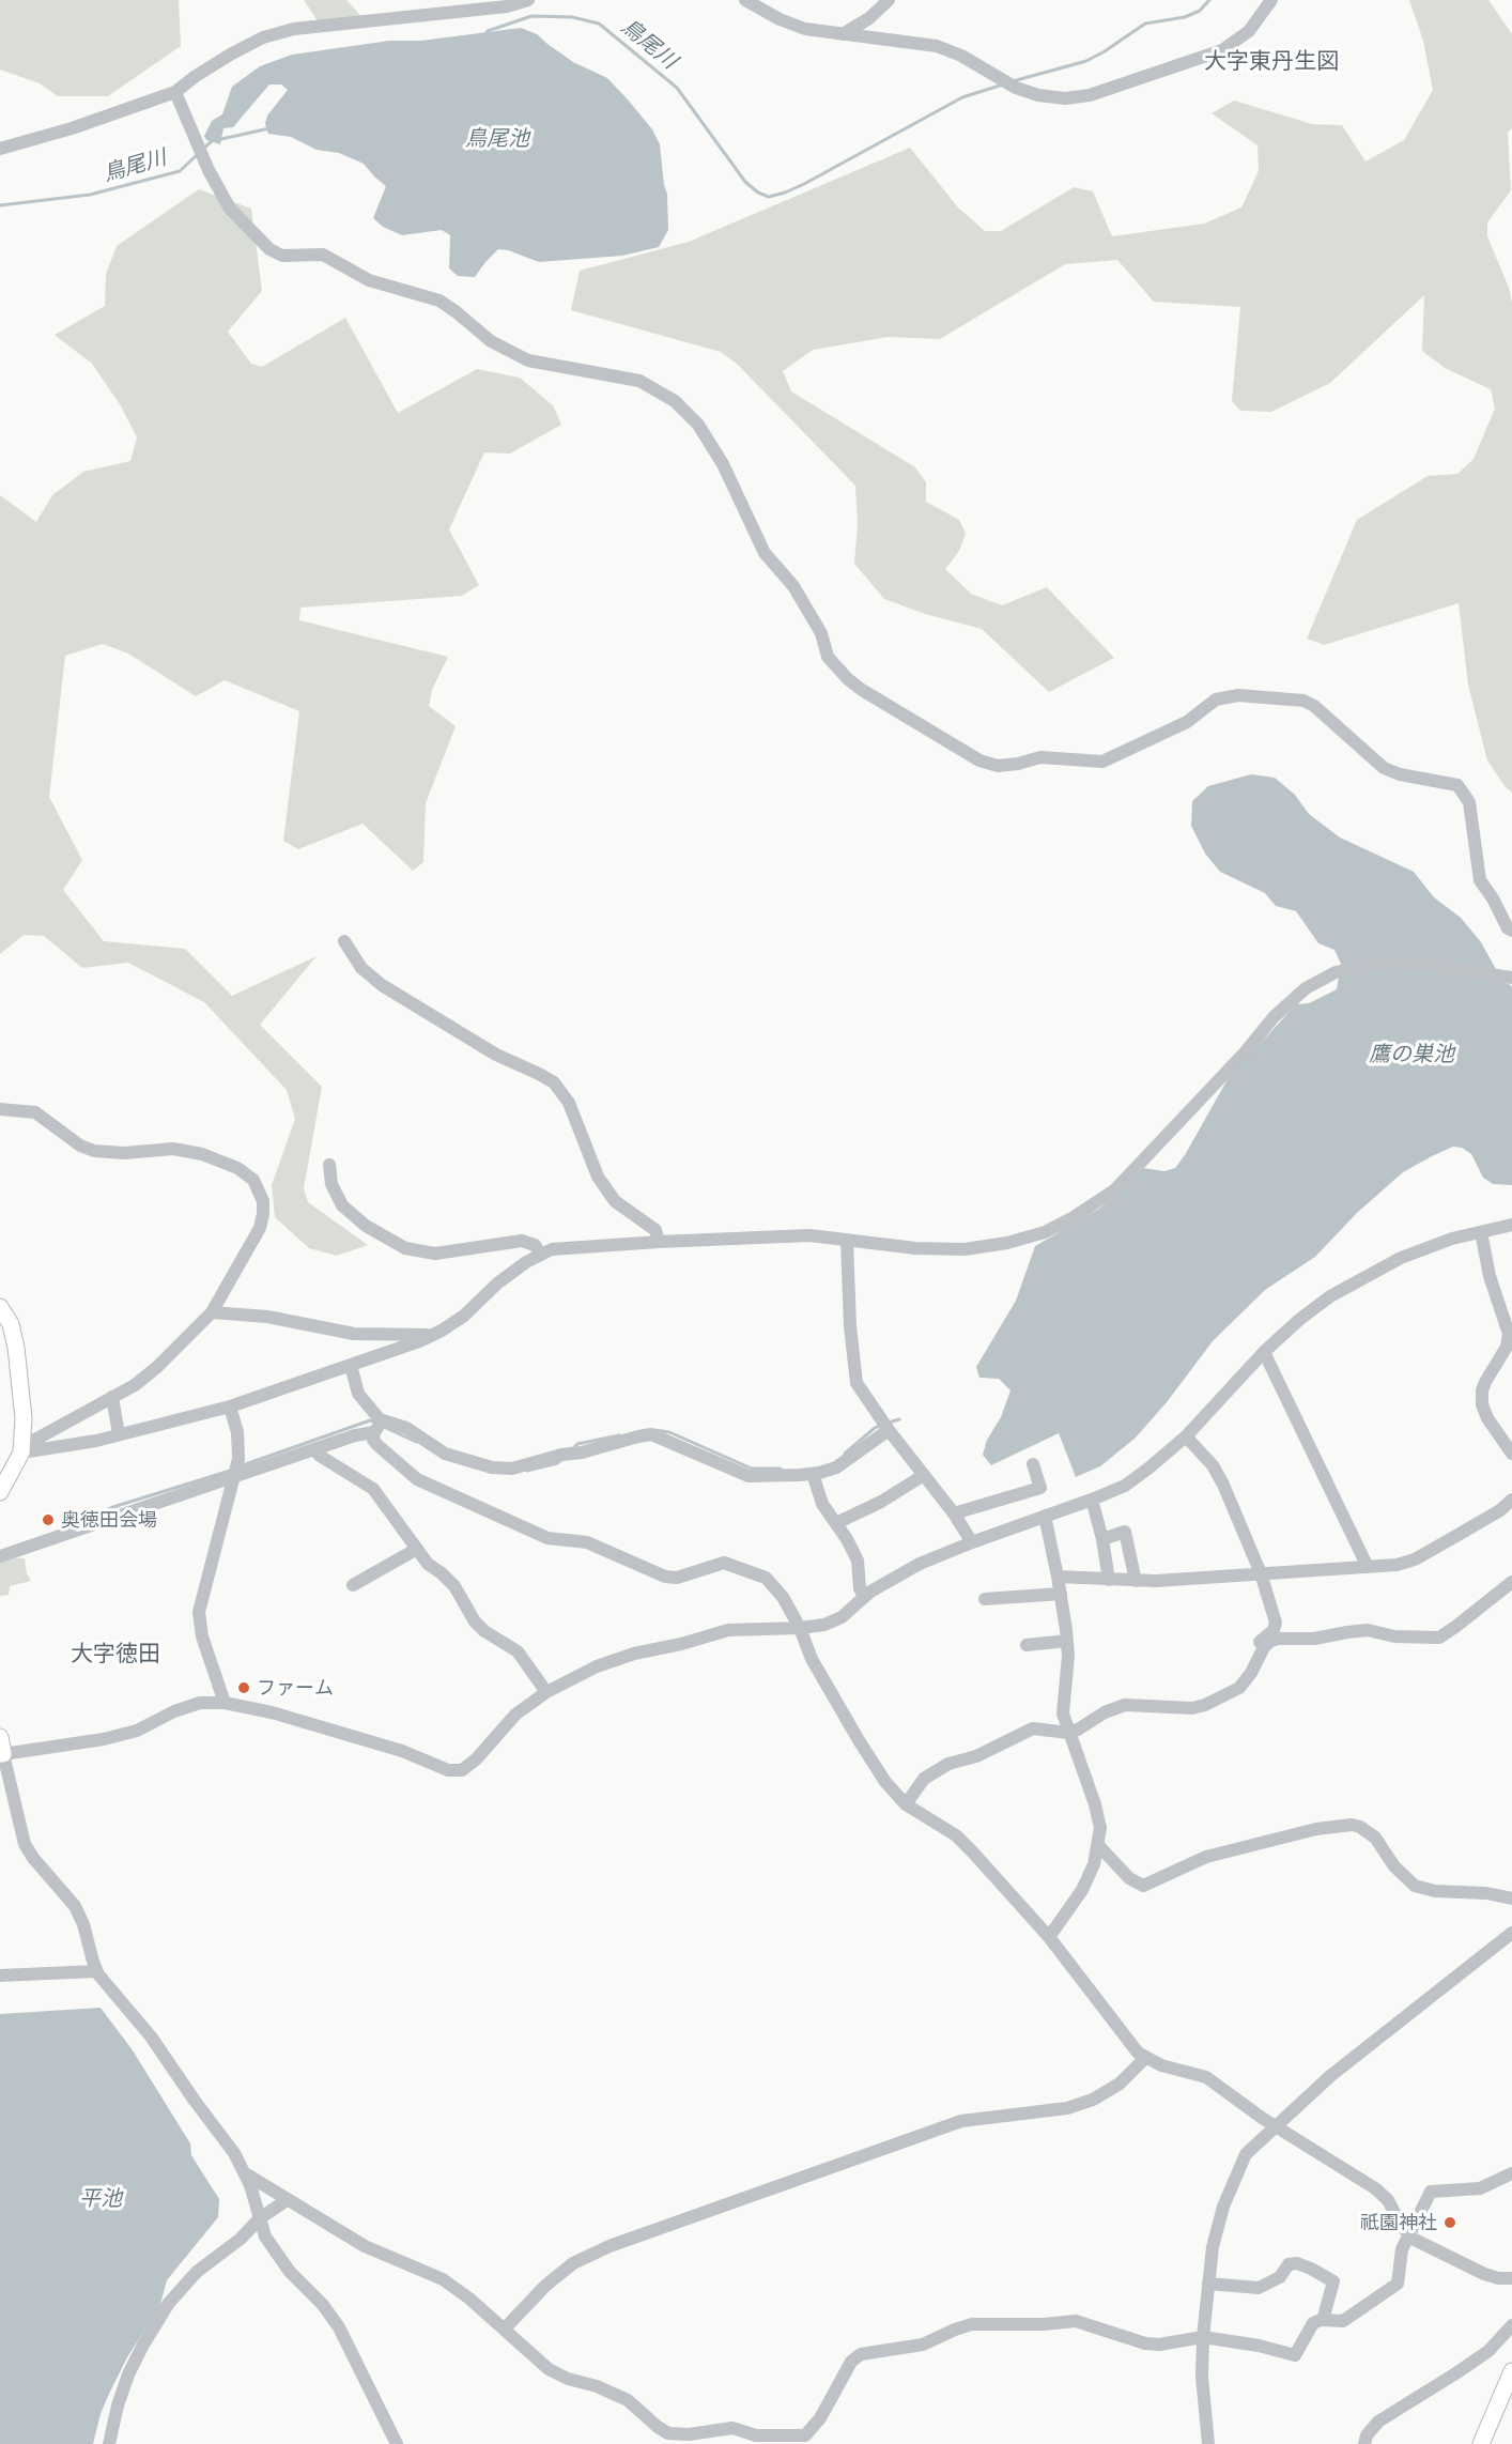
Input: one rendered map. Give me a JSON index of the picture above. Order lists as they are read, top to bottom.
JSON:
{
  "districts": ["大字東丹生図", "大字徳田"],
  "water": [
    "鳥尾川",
    "鳥尾池",
    "鷹の巣池",
    "平池"
  ],
  "places": ["奥徳田会場", "ファーム", "祇園神社"]
}
